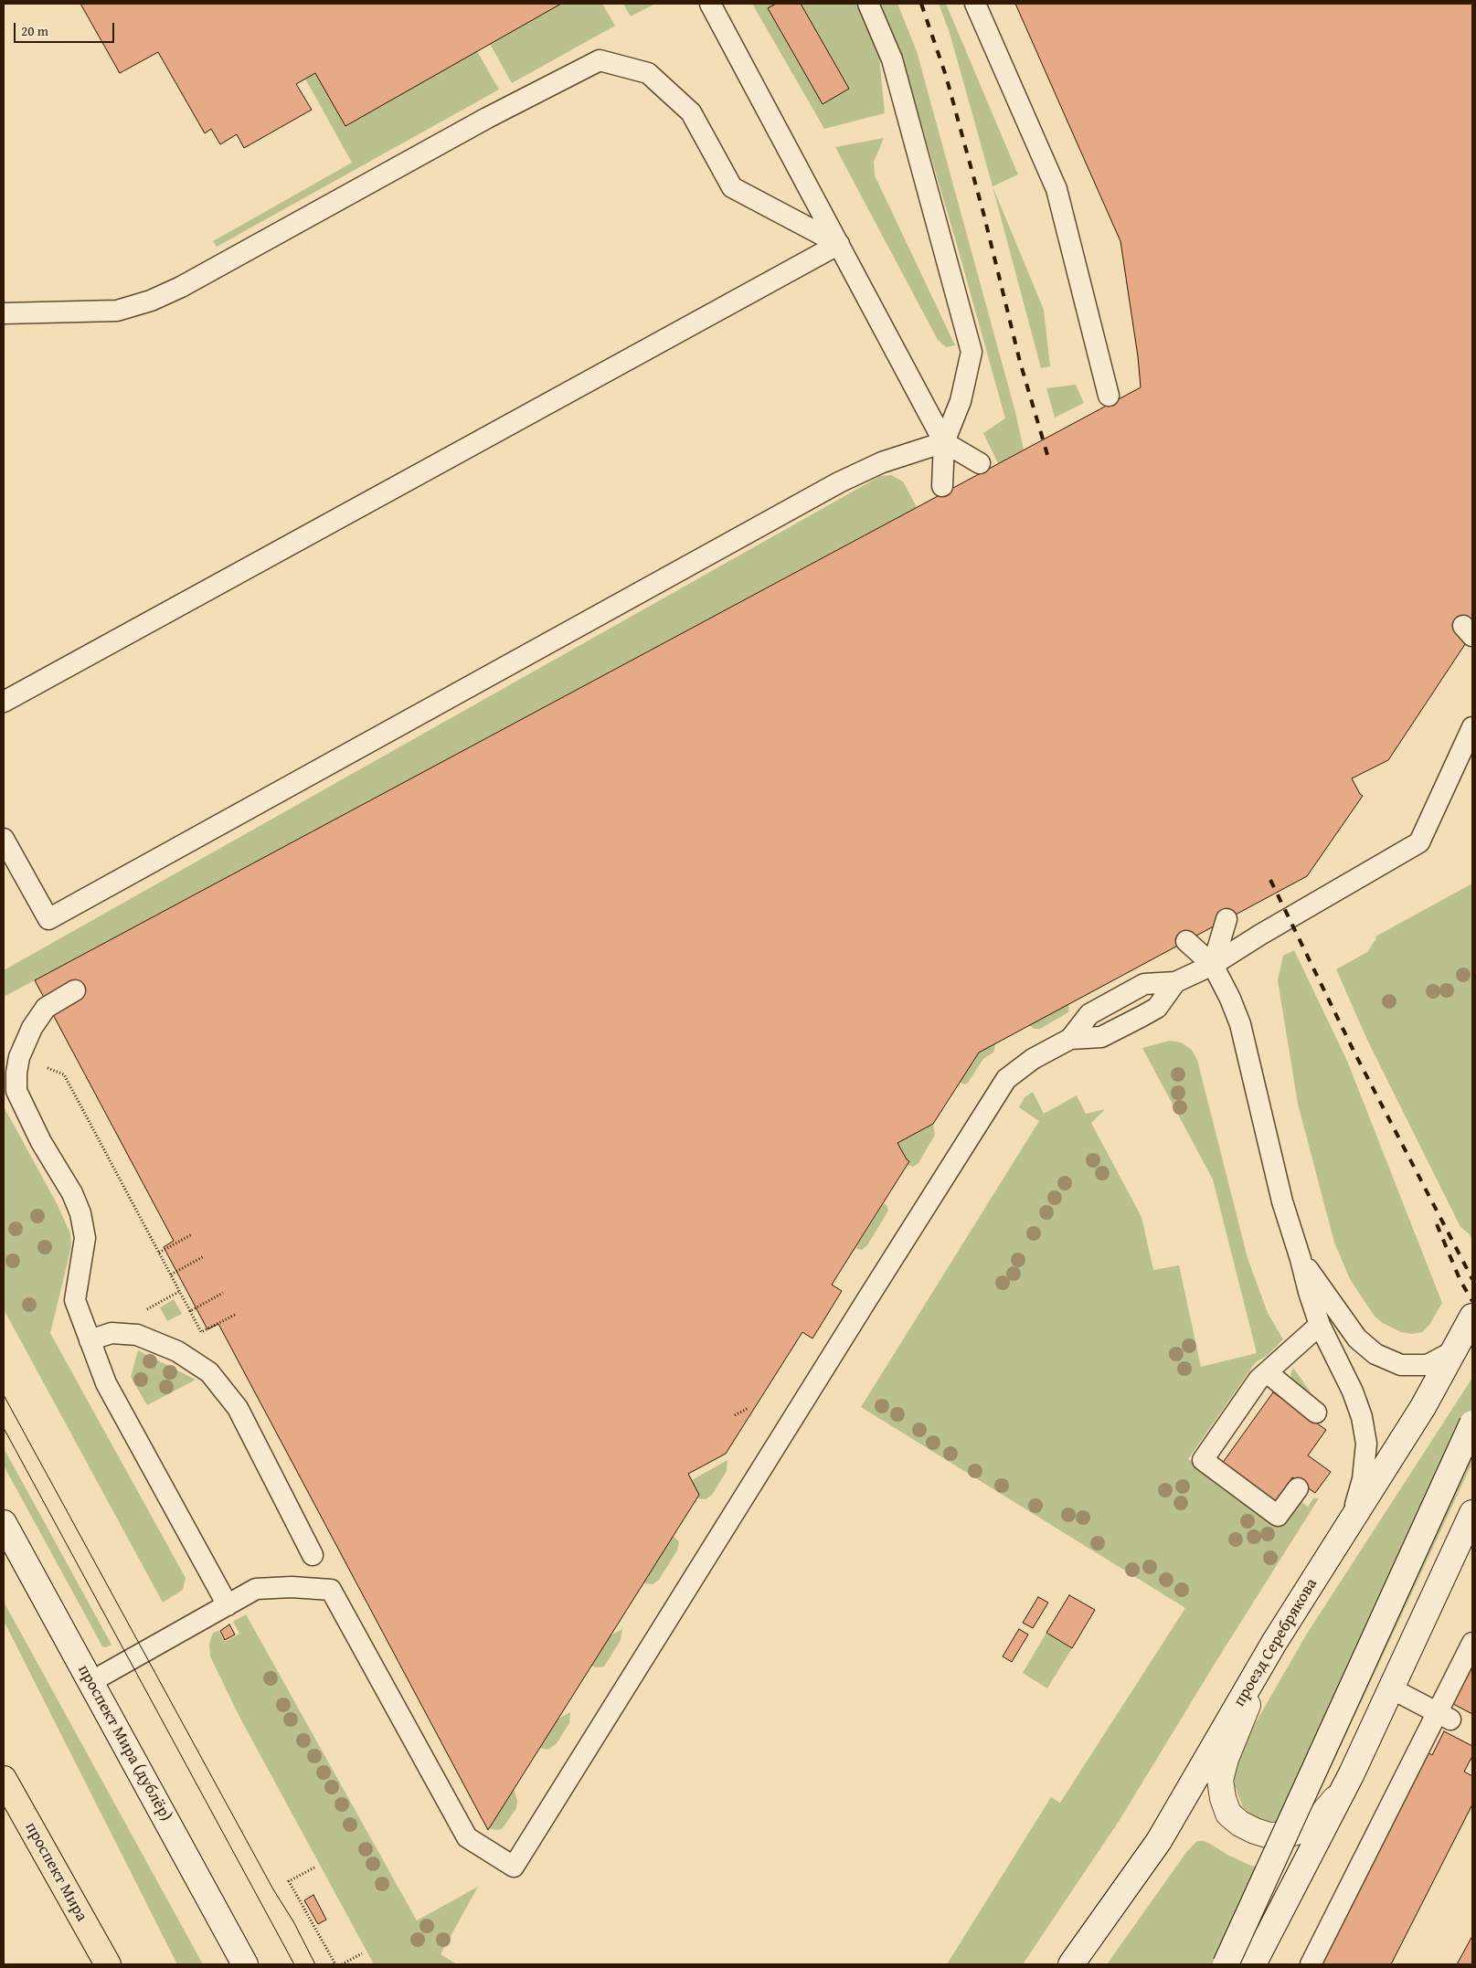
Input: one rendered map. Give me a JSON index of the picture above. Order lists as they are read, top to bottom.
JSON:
{
  "streets": {
    "main road": ["проезд Серебрякова", "проспект Мира (дублёр)", "проспект Мира"]
  },
  "scale_bar": "20 m"
}
